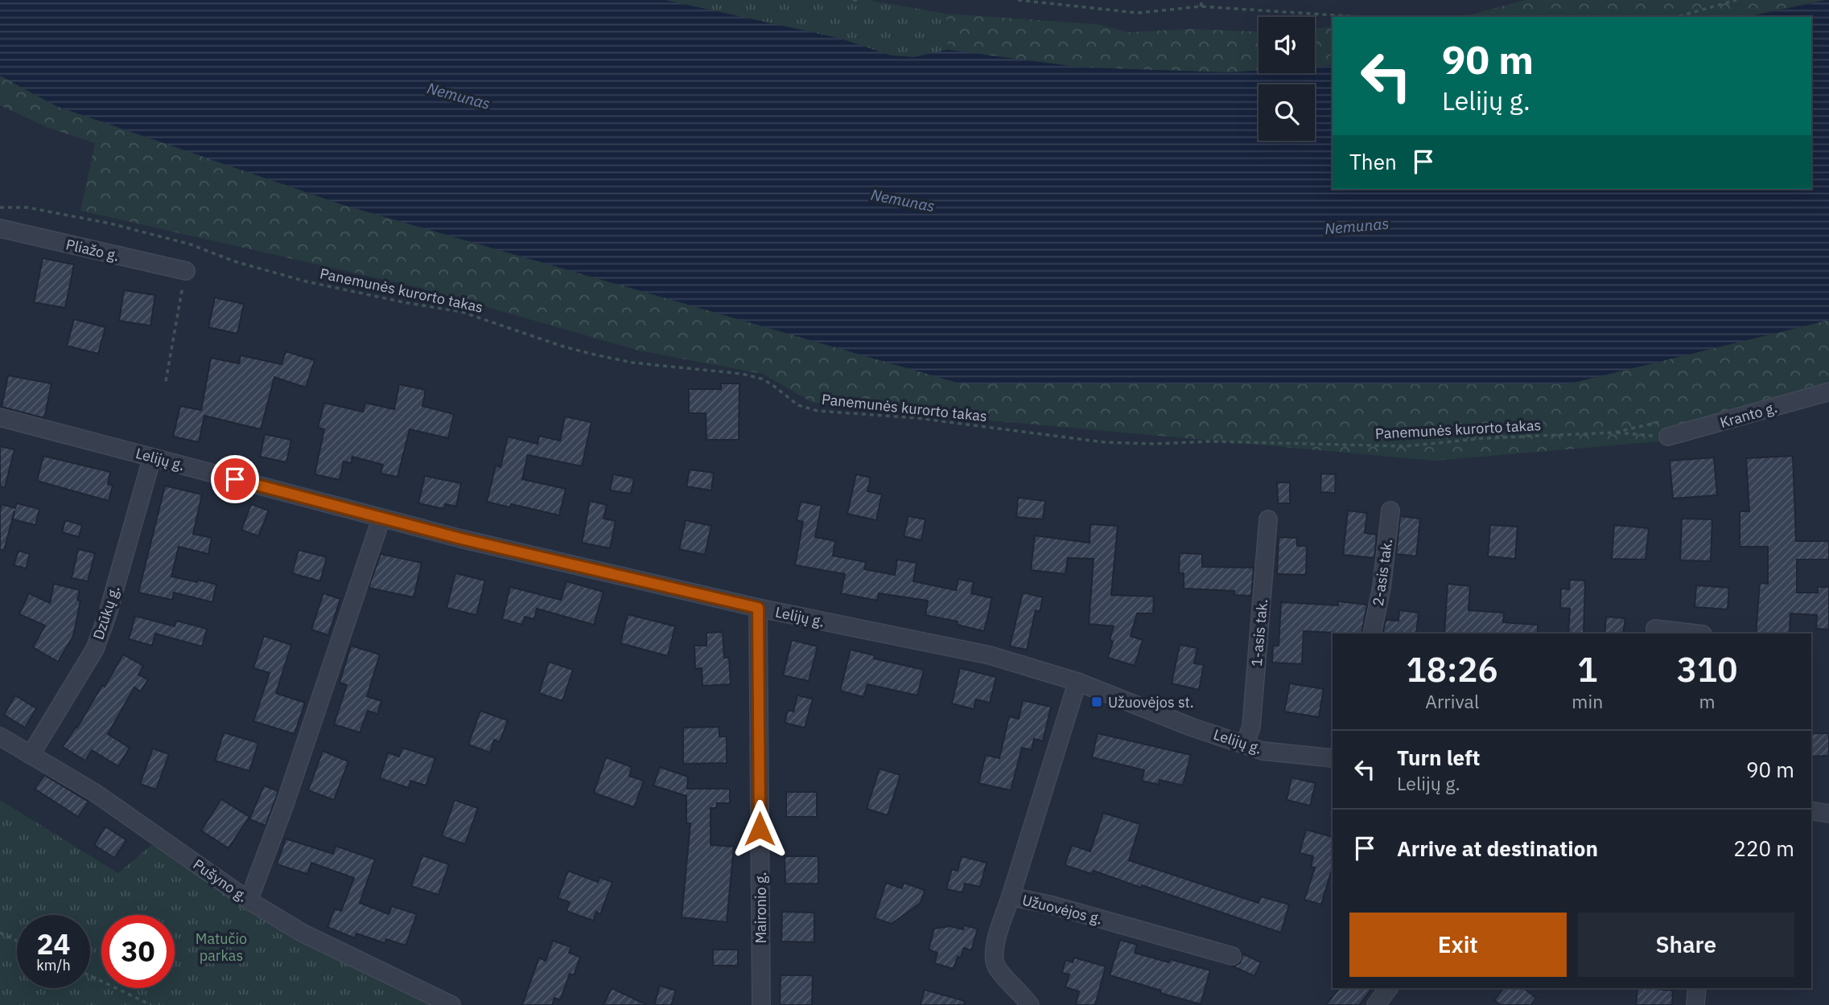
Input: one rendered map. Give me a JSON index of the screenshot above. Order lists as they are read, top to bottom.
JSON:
{
  "streets": {
    "street": [
      "Pliažo g.",
      "Kranto g.",
      "Lelijų g.",
      "2-asis tak.",
      "Dzūkų g.",
      "1-asis tak.",
      "Pušyno g.",
      "Maironio g.",
      "Užuovėjos g."
    ],
    "path": ["Panemunės kurorto takas"]
  },
  "crossings": [
    ["Lelijų g.", "Dzūkų g."],
    ["Lelijų g.", "1-asis tak."],
    ["Lelijų g.", "Maironio g."],
    ["Dzūkų g.", "Pušyno g."]
  ],
  "water": ["Nemunas"],
  "parks": ["Matučio parkas"],
  "places": {
    "transit": ["Užuovėjos st."]
  },
  "page": {
    "turn": ["90 m", "Lelijų g."],
    "then": "Then",
    "eta": [
      "18:26",
      "Arrival",
      "1",
      "min",
      "310",
      "m"
    ],
    "list": [
      {
        "name": "Turn left",
        "note": "Lelijų g.",
        "value": "90 m"
      },
      {
        "name": "Arrive at destination",
        "value": "220 m"
      }
    ],
    "buttons": ["Exit", "Share"],
    "speed": "24 km/h",
    "limit": "30"
  }
}
